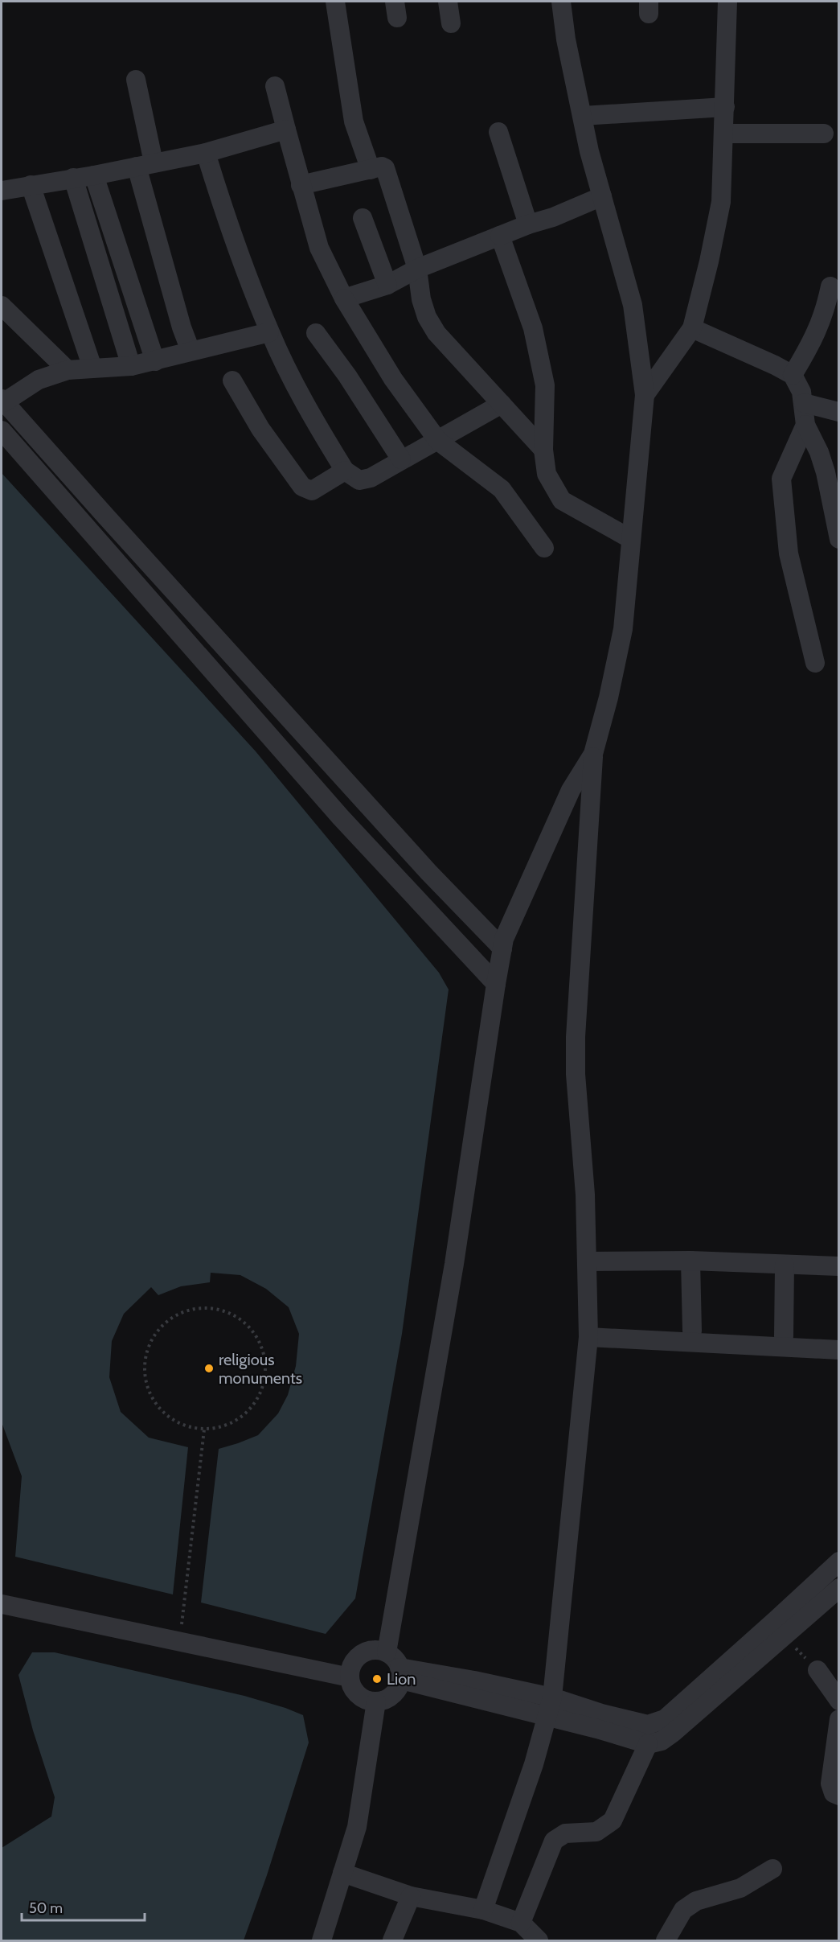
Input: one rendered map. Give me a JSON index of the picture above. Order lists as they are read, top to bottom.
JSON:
{
  "places": ["religious monuments", "Lion"],
  "scale_bar": "50 m"
}
